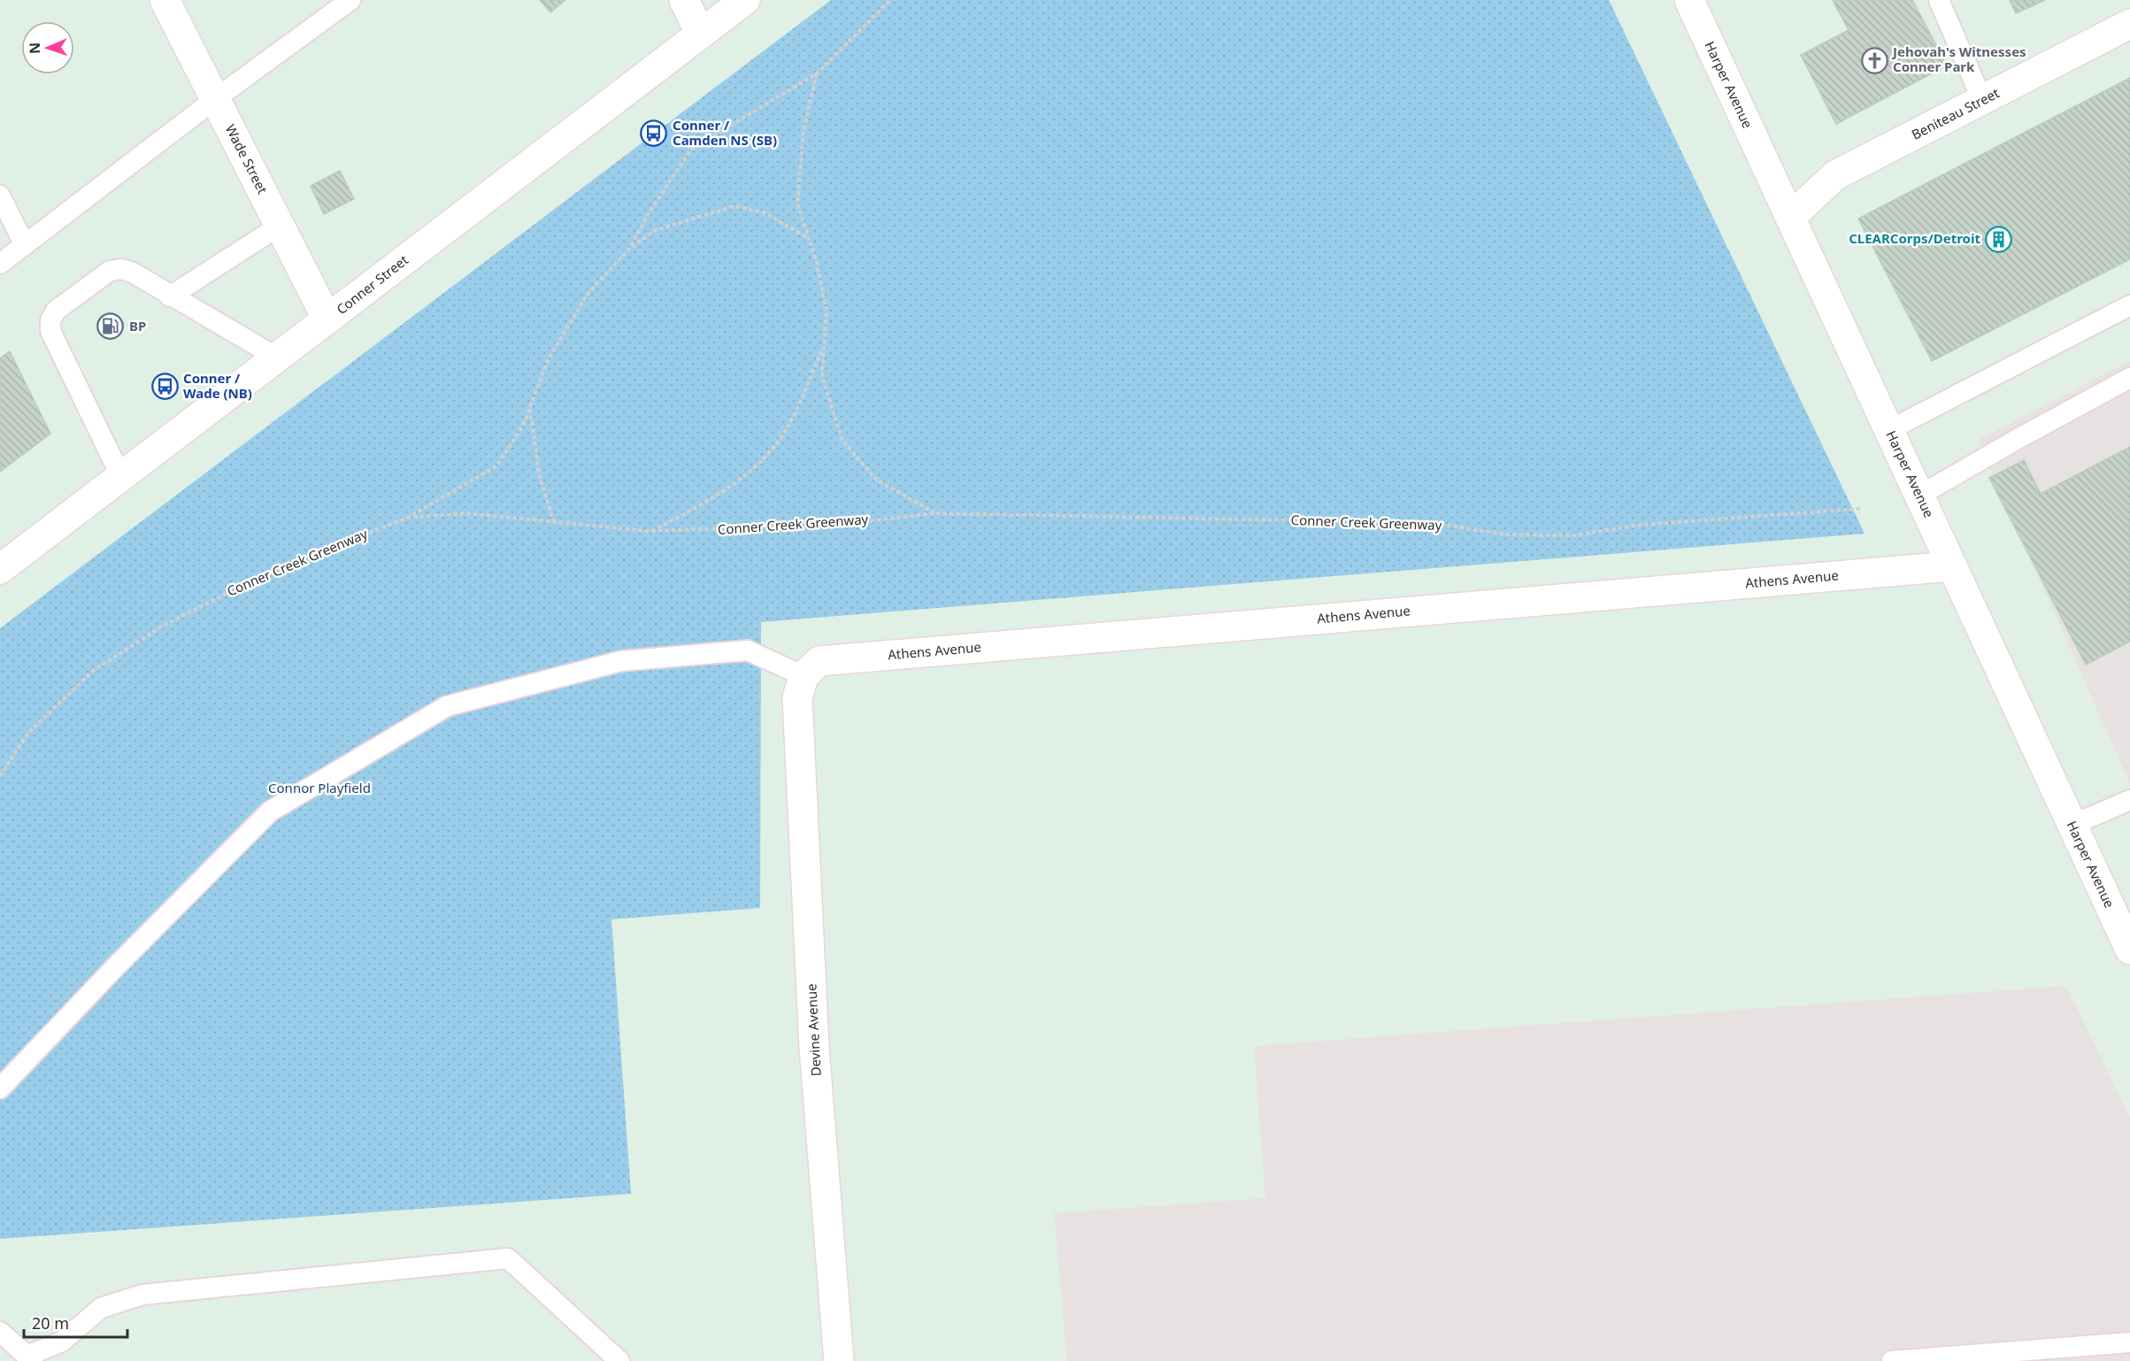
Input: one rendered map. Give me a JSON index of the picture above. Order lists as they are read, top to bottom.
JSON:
{
  "streets": {
    "street": [
      "Harper Avenue",
      "Beniteau Street",
      "Wade Street",
      "Conner Street",
      "Athens Avenue",
      "Devine Avenue"
    ],
    "path": ["Conner Creek Greenway"]
  },
  "crossings": [
    ["Harper Avenue", "Beniteau Street"],
    ["Harper Avenue", "Athens Avenue"],
    ["Wade Street", "Conner Street"],
    ["Athens Avenue", "Devine Avenue"]
  ],
  "parks": ["Connor Playfield"],
  "places": {
    "church": ["Jehovah's Witnesses Conner Park"],
    "bus stop": ["Conner / Camden NS (SB)", "Conner / Wade (NB)"],
    "building": ["CLEARCorps/Detroit"],
    "fuel station": ["BP"]
  },
  "scale_bar": "20 m",
  "north": "left"
}
